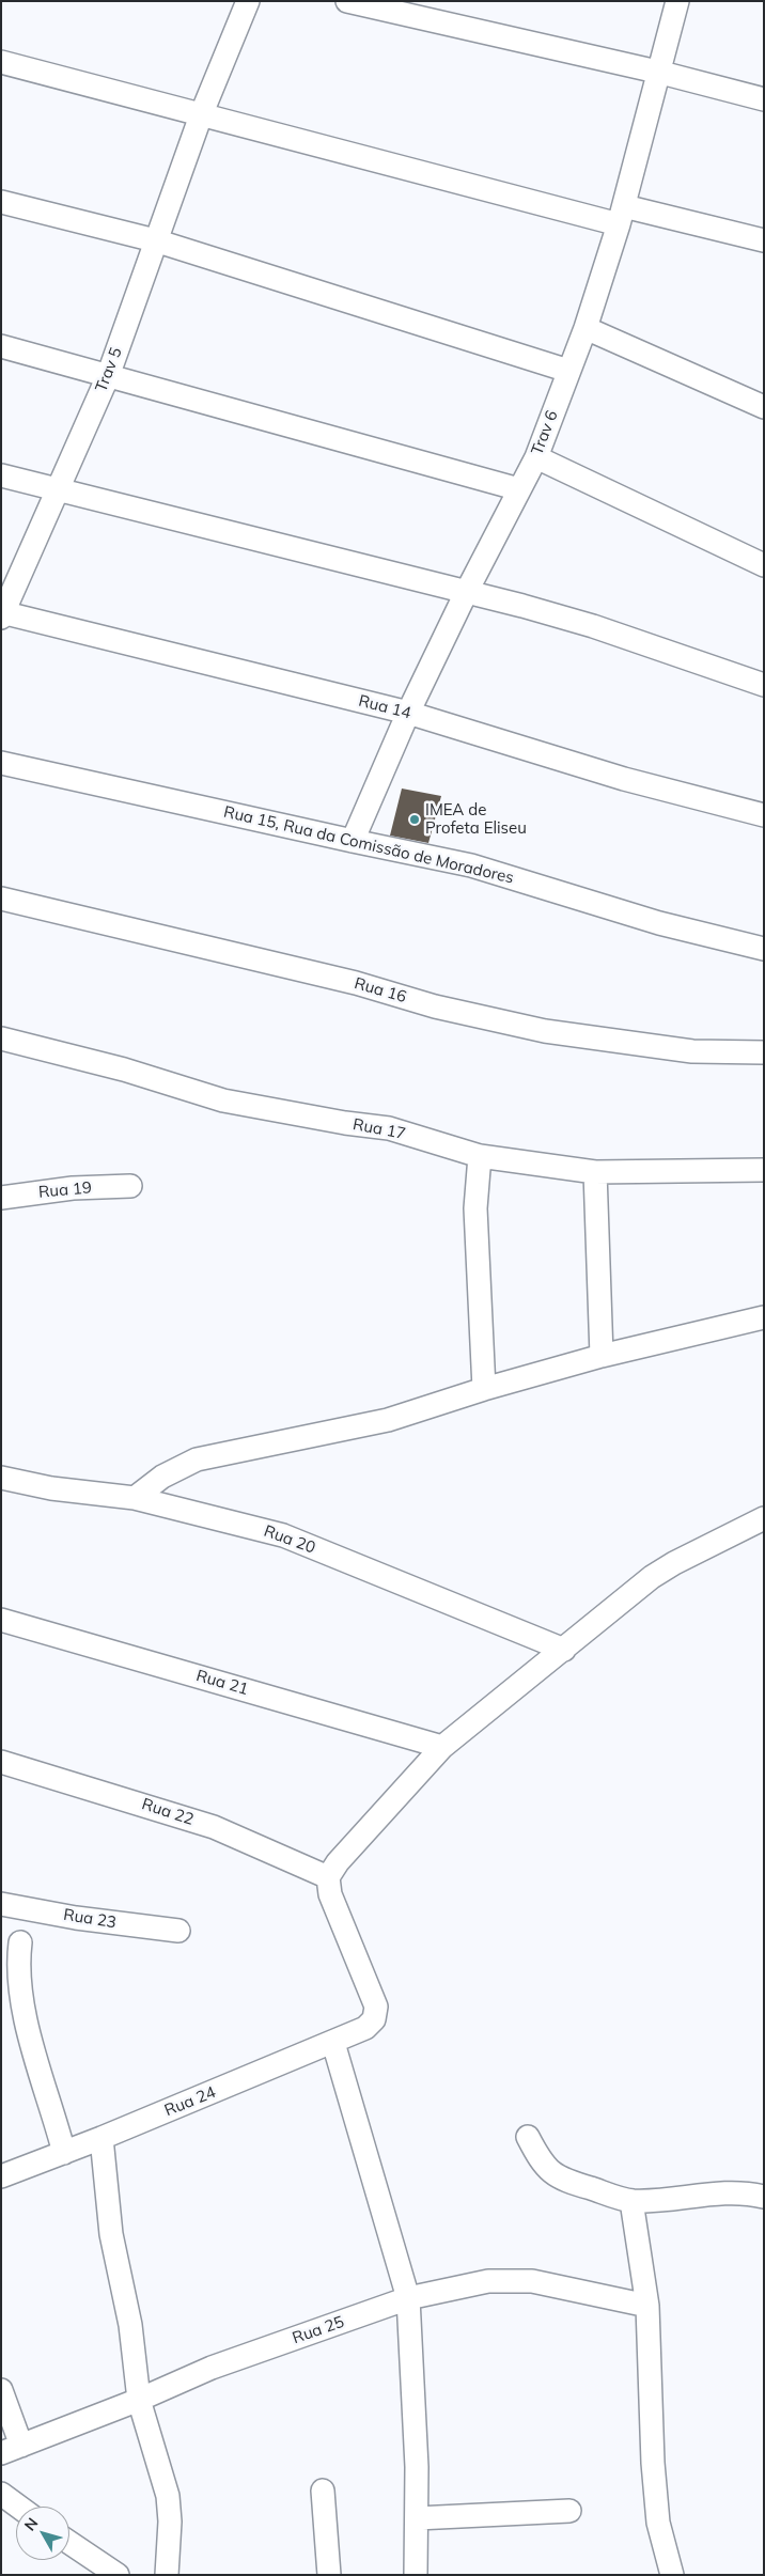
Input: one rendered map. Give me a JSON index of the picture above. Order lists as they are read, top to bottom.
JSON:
{
  "streets": {
    "street": [
      "Trav 5",
      "Trav 6",
      "Rua 14",
      "Rua 15, Rua da Comissão de Moradores",
      "Rua 16",
      "Rua 17",
      "Rua 19",
      "Rua 20",
      "Rua 21",
      "Rua 22",
      "Rua 23",
      "Rua 24",
      "Rua 25"
    ]
  },
  "crossings": [
    ["Trav 5", "Rua 14"],
    ["Trav 6", "Rua 14"],
    ["Trav 6", "Rua 15, Rua da Comissão de Moradores"],
    ["Rua 22", "Rua 24"]
  ],
  "places": ["IMEA de Profeta Eliseu"],
  "north": "top left"
}
